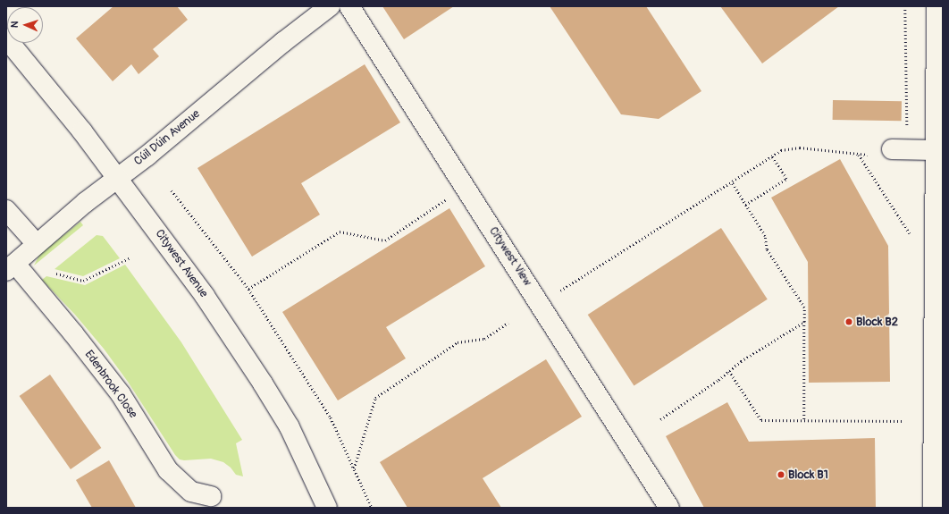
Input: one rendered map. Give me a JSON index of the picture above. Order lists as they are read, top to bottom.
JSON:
{
  "streets": {
    "street": [
      "Cúil Dúin Avenue",
      "Citywest View",
      "Citywest Avenue",
      "Edenbrook Close"
    ]
  },
  "crossings": [
    ["Cúil Dúin Avenue", "Citywest Avenue"],
    ["Cúil Dúin Avenue", "Edenbrook Close"]
  ],
  "places": ["Block B2", "Block B1"],
  "north": "left"
}
